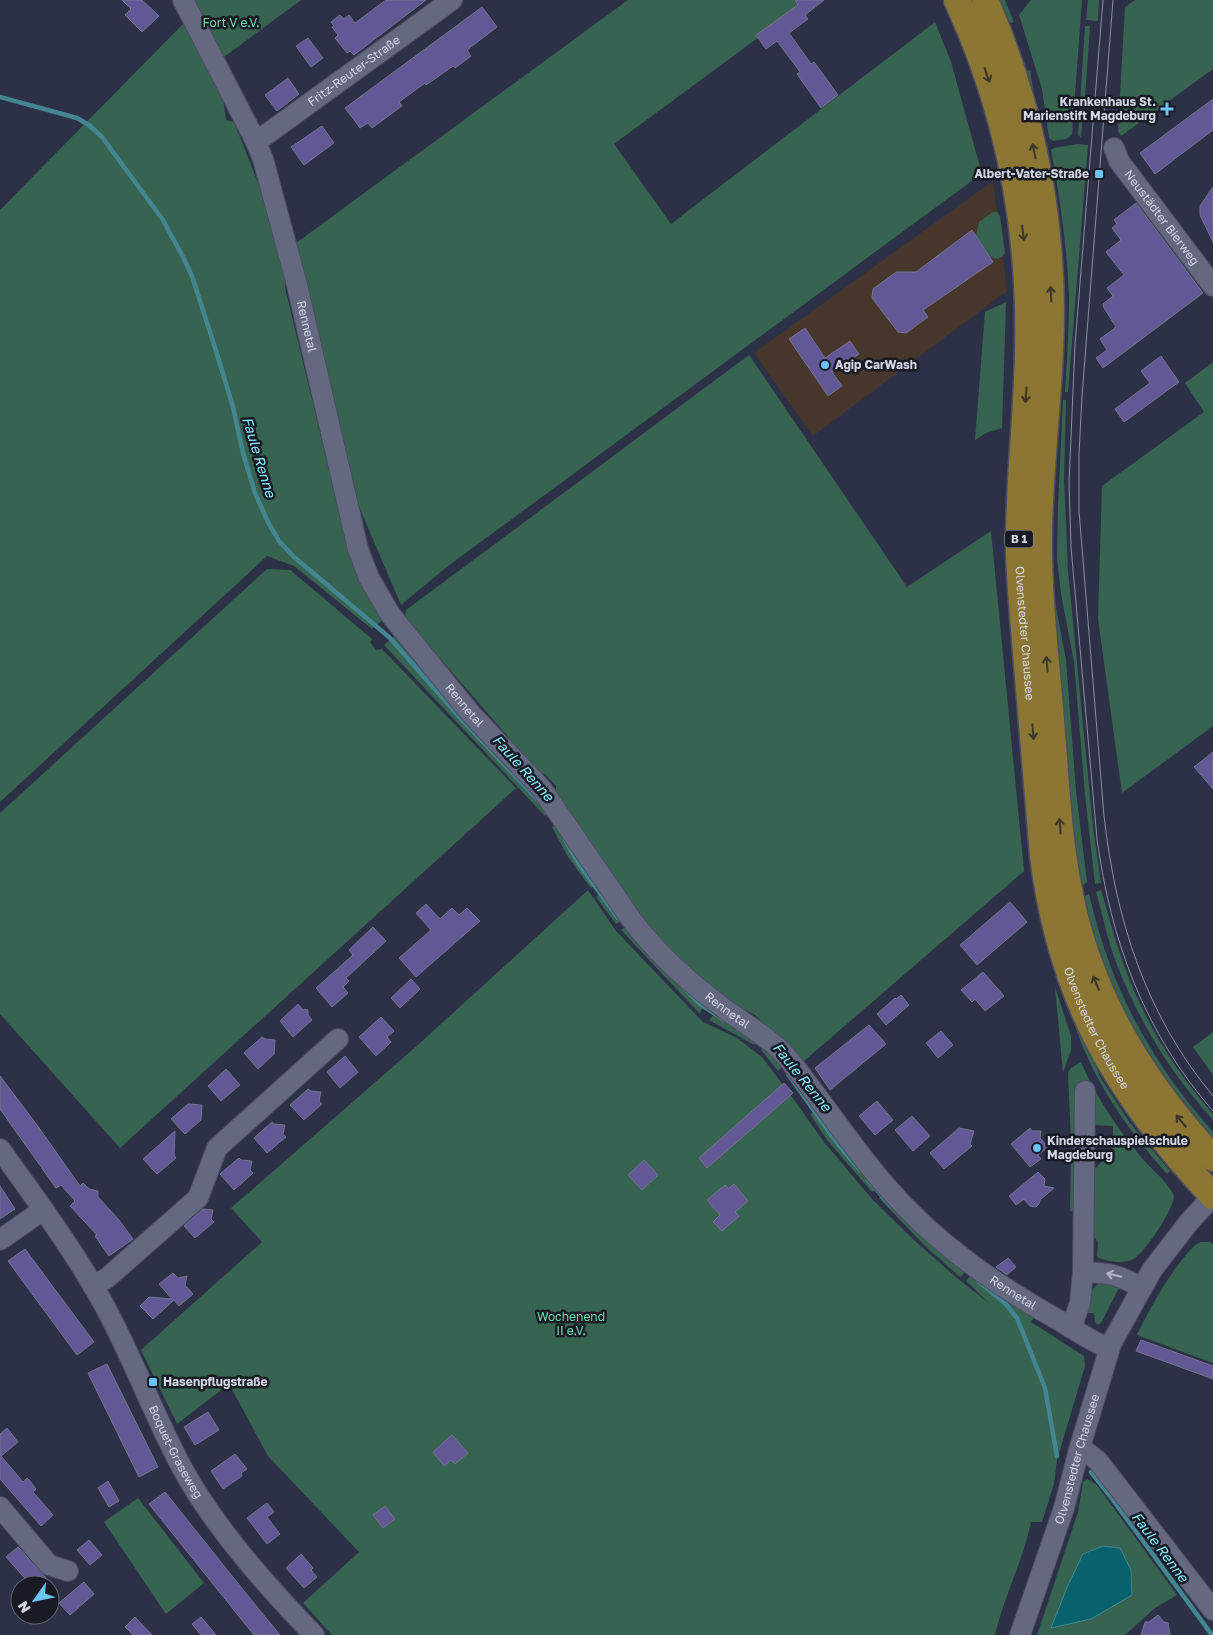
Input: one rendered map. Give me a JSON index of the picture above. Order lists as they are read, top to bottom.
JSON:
{
  "streets": {
    "main road": ["B 1", "Olvenstedter Chaussee"],
    "street": [
      "Fritz-Reuter-Straße",
      "Neustädter Bierweg",
      "Rennetal",
      "Boquet-Graseweg"
    ]
  },
  "crossings": [
    ["Fritz-Reuter-Straße", "Rennetal"],
    ["Rennetal", "Olvenstedter Chaussee"]
  ],
  "water": ["Faule Renne"],
  "parks": ["Fort V e.V.", "Wochenend II e.V."],
  "places": {
    "health": ["Krankenhaus St. Marienstift Magdeburg"],
    "transit": ["Albert-Vater-Straße", "Hasenpflugstraße"],
    "other": ["Agip CarWash", "Kinderschauspielschule Magdeburg"]
  },
  "north": "bottom left"
}
